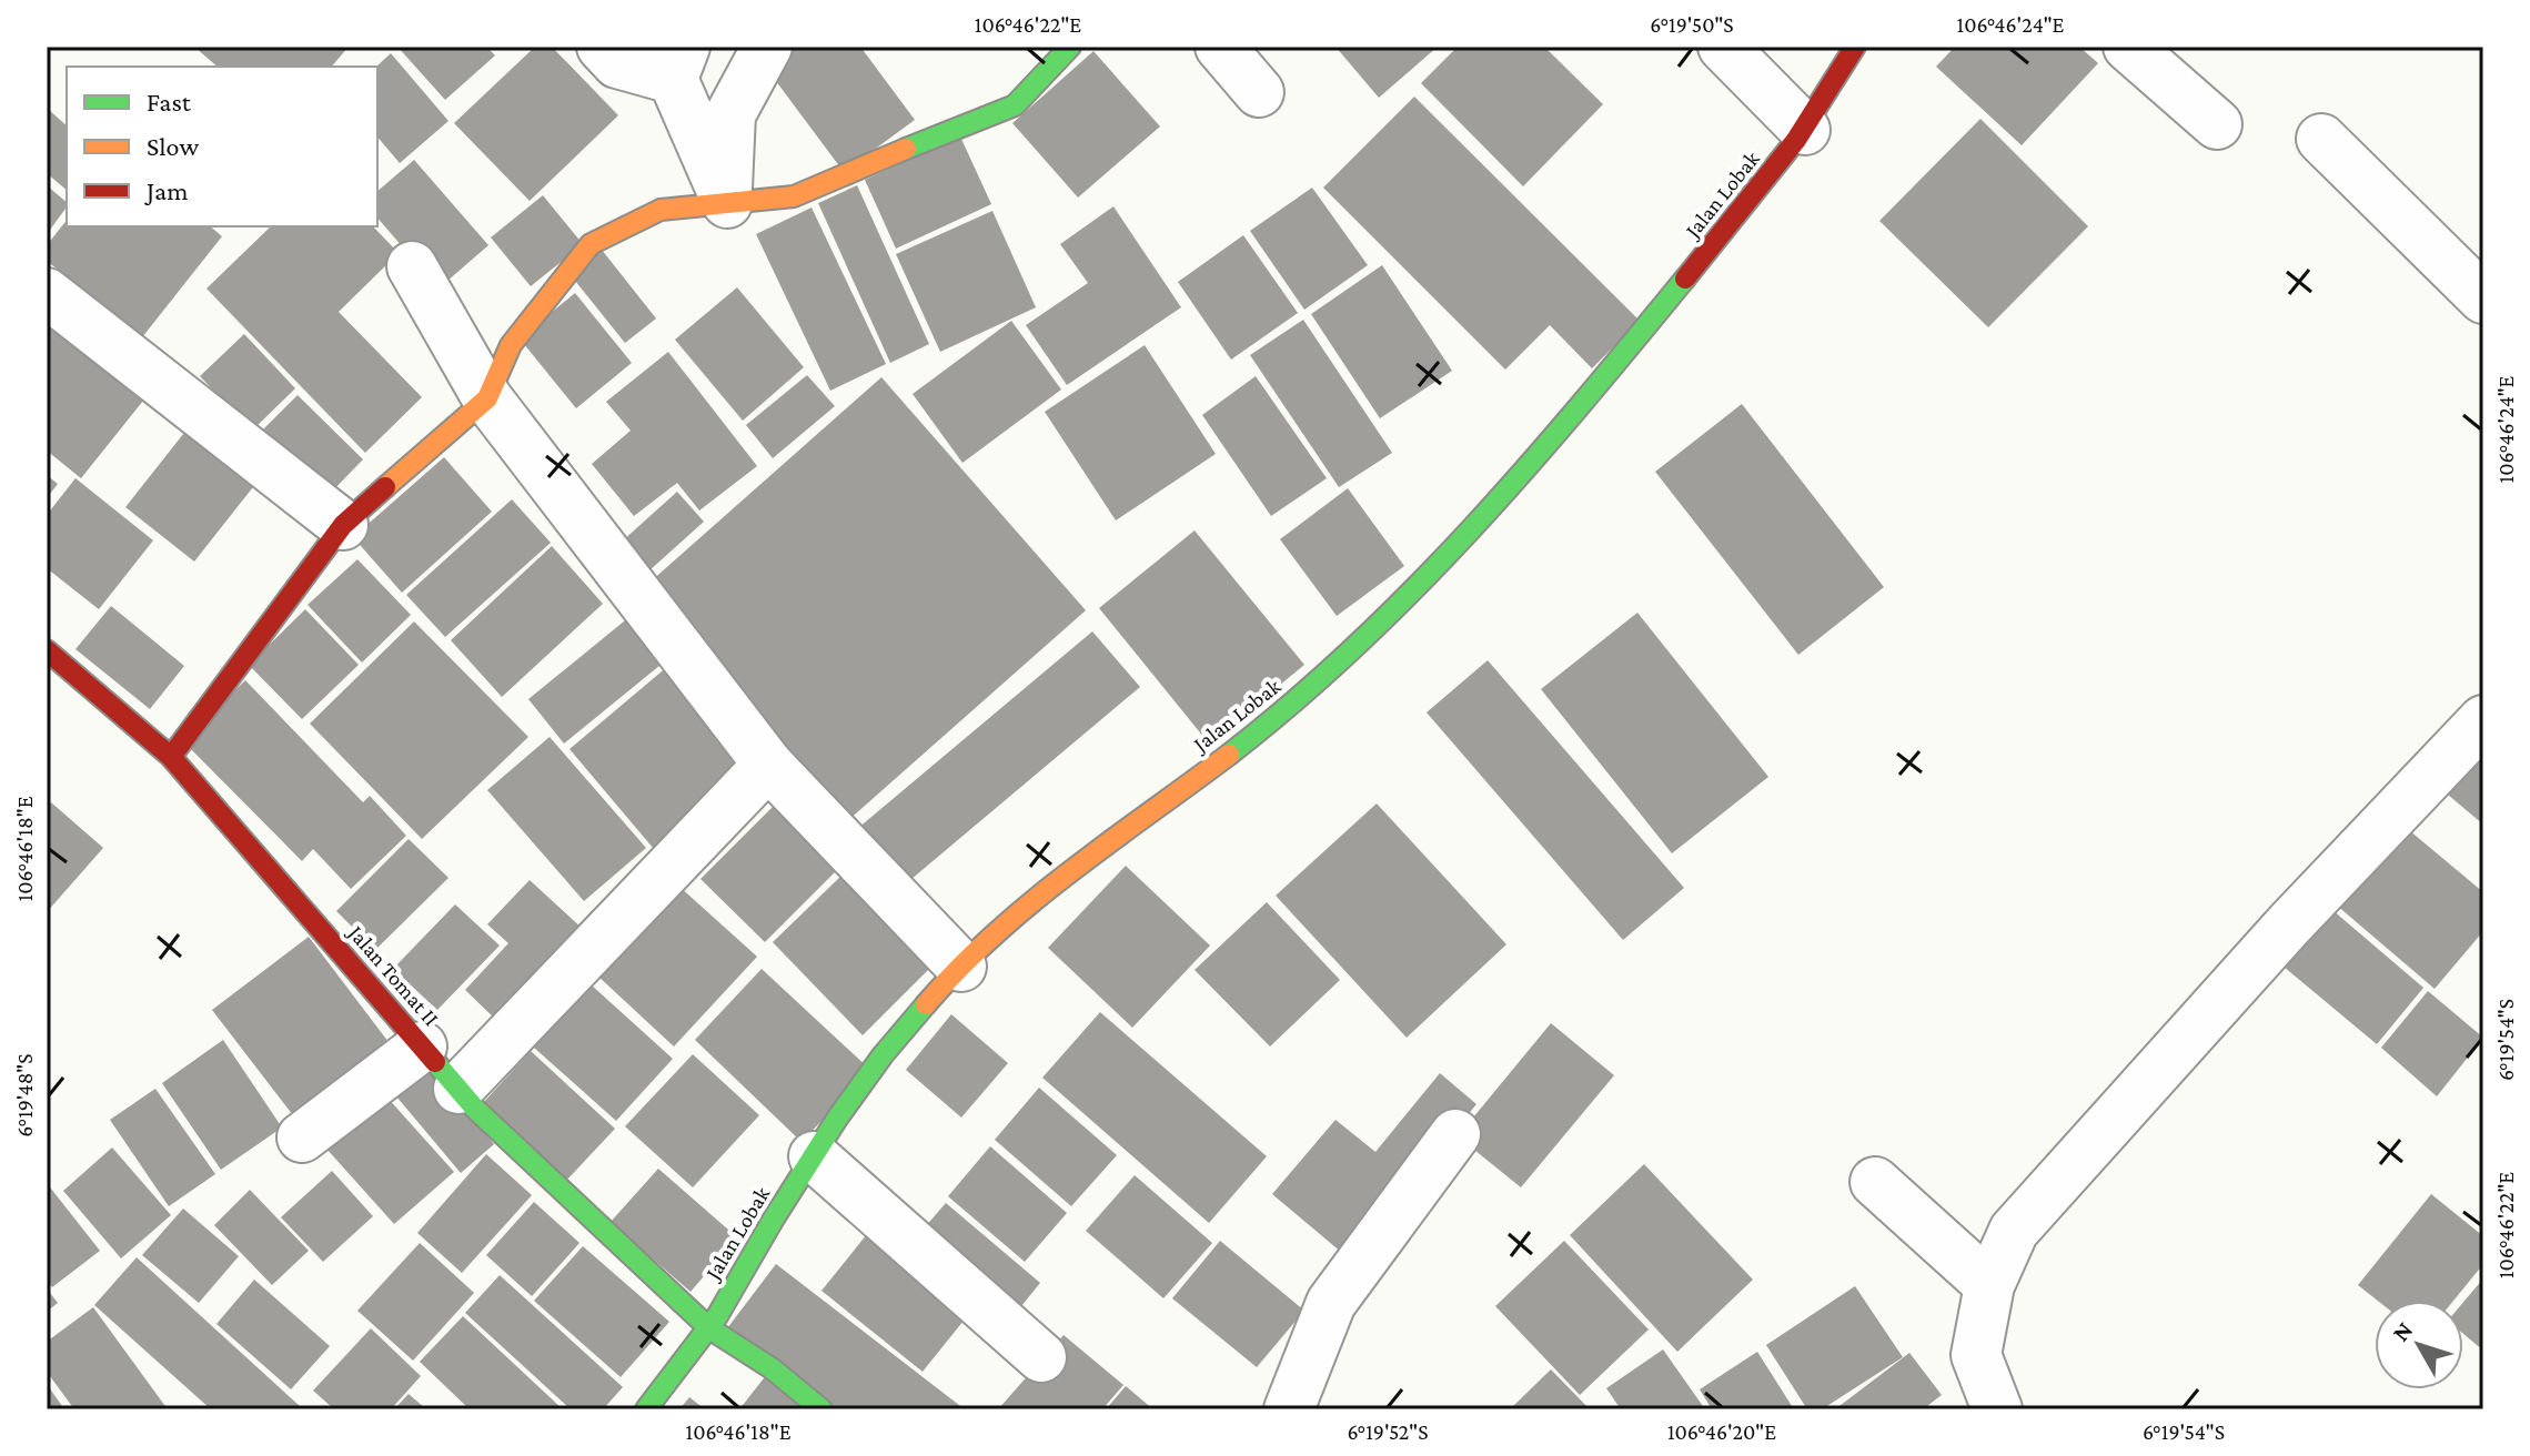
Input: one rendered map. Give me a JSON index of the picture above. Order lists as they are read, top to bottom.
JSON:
{
  "streets": {
    "street": ["Jalan Lobak", "Jalan Tomat II"]
  },
  "crossings": [
    ["Jalan Lobak", "Jalan Tomat II"]
  ],
  "legend": ["Fast", "Slow", "Jam"],
  "north": "top left",
  "coordinates": [
    "106°46'22\"E",
    "6°19'50\"S",
    "106°46'24\"E",
    "106°46'18\"E",
    "6°19'54\"S",
    "6°19'48\"S",
    "6°19'52\"S",
    "106°46'20\"E"
  ]
}
